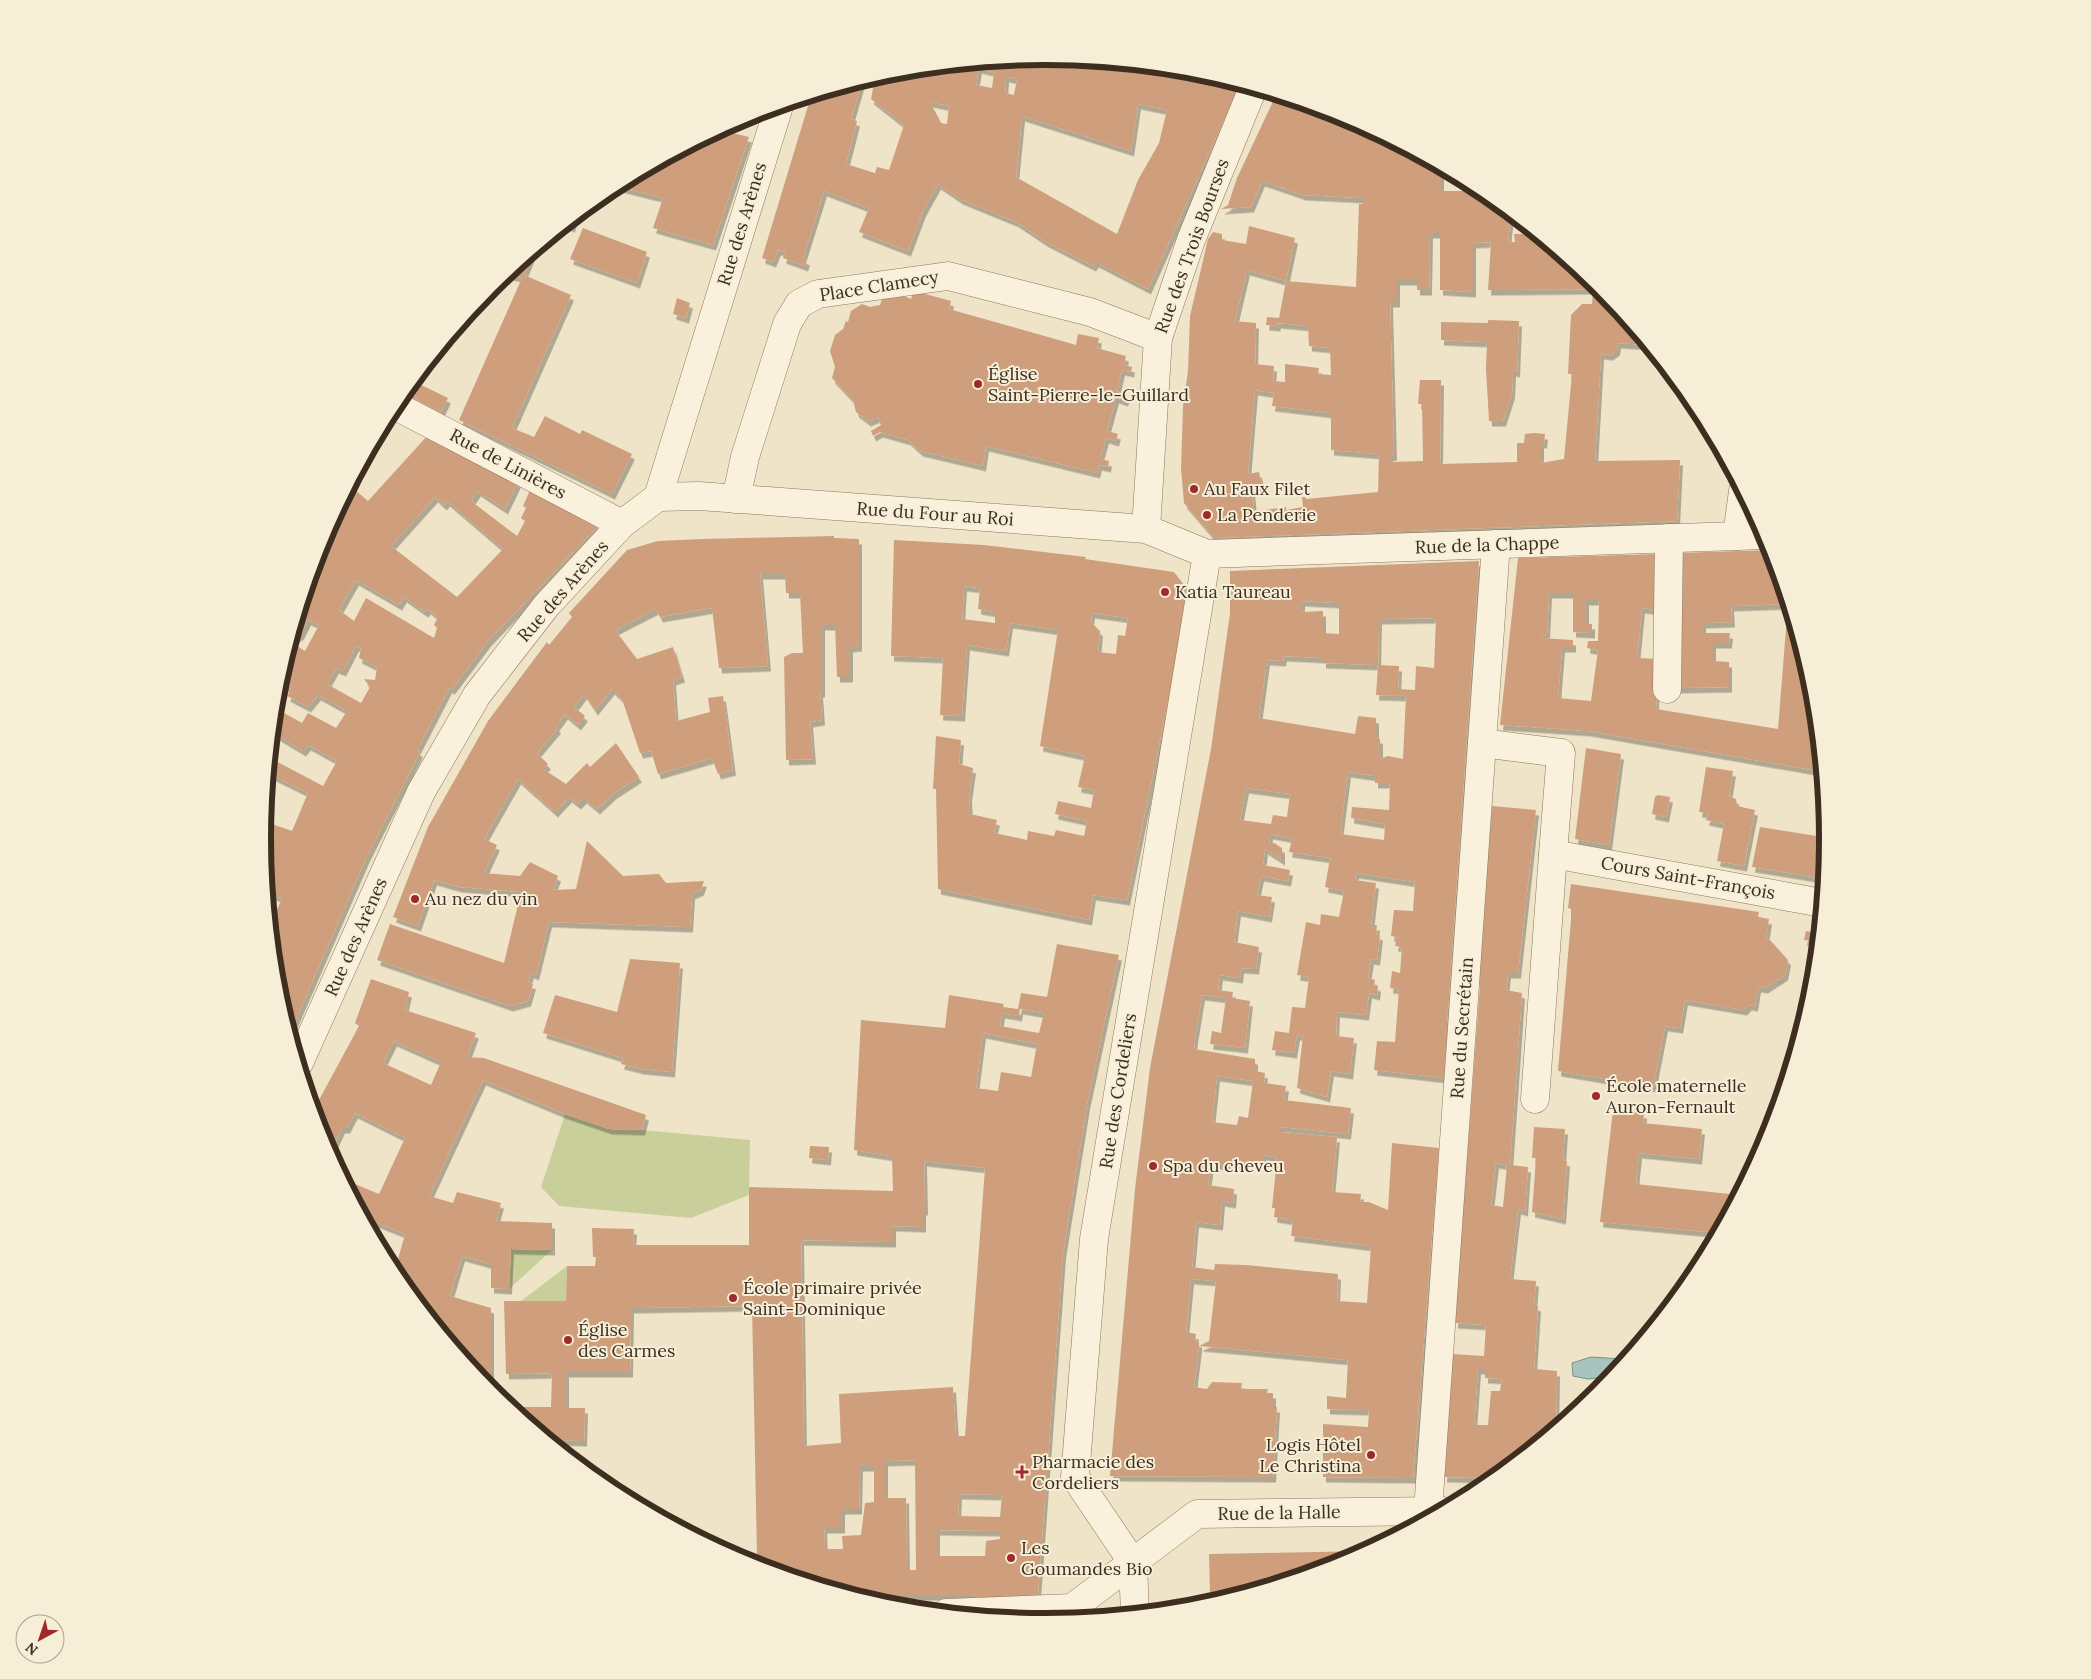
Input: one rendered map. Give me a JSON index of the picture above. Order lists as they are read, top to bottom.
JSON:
{
  "streets": {
    "street": [
      "Rue des Arènes",
      "Rue des Trois Bourses",
      "Place Clamecy",
      "Rue de Linières",
      "Rue du Four au Roi",
      "Rue de la Chappe",
      "Cours Saint-François",
      "Rue du Secrétain",
      "Rue des Cordeliers",
      "Rue de la Halle"
    ]
  },
  "crossings": [
    ["Rue des Arènes", "Rue de Linières"],
    ["Rue des Arènes", "Rue du Four au Roi"],
    ["Rue des Trois Bourses", "Place Clamecy"],
    ["Rue des Trois Bourses", "Rue du Four au Roi"],
    ["Place Clamecy", "Rue du Four au Roi"],
    ["Rue du Four au Roi", "Rue de la Chappe"],
    ["Rue du Four au Roi", "Rue des Cordeliers"],
    ["Rue de la Chappe", "Rue du Secrétain"],
    ["Rue de la Chappe", "Rue des Cordeliers"],
    ["Rue des Cordeliers", "Rue de la Halle"]
  ],
  "places": {
    "other": [
      "Église Saint-Pierre-le-Guillard",
      "Au Faux Filet",
      "La Penderie",
      "Katia Taureau",
      "Au nez du vin",
      "École maternelle Auron-Fernault",
      "Spa du cheveu",
      "École primaire privée Saint-Dominique",
      "Église des Carmes",
      "Logis Hôtel Le Christina",
      "Les Goumandes Bio"
    ],
    "health": ["Pharmacie des Cordeliers"]
  },
  "north": "bottom left"
}
